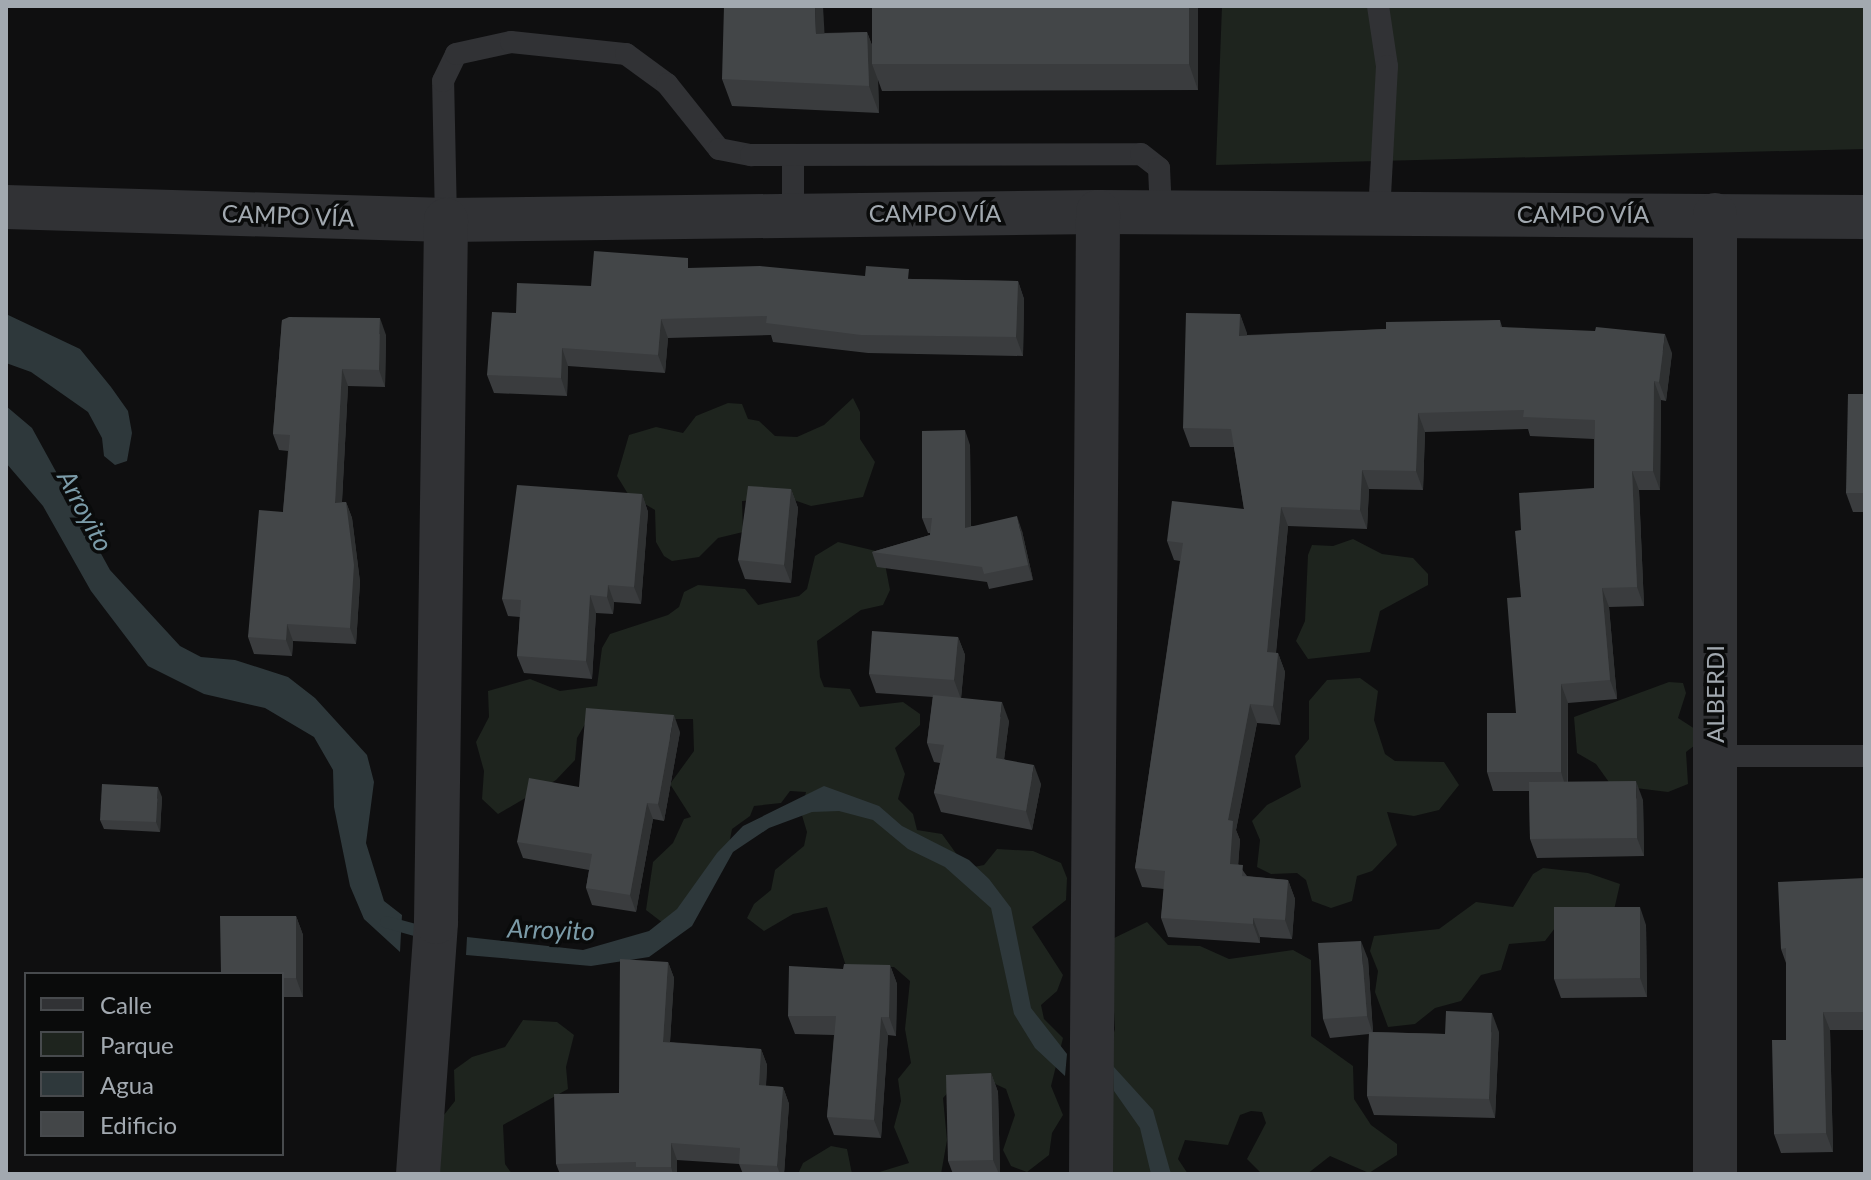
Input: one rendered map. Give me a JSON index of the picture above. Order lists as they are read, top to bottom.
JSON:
{
  "streets": {
    "street": ["CAMPO VÍA", "ALBERDI"]
  },
  "crossings": [
    ["CAMPO VÍA", "ALBERDI"]
  ],
  "water": ["Arroyito"],
  "legend": [
    "Calle",
    "Parque",
    "Agua",
    "Edificio"
  ]
}
